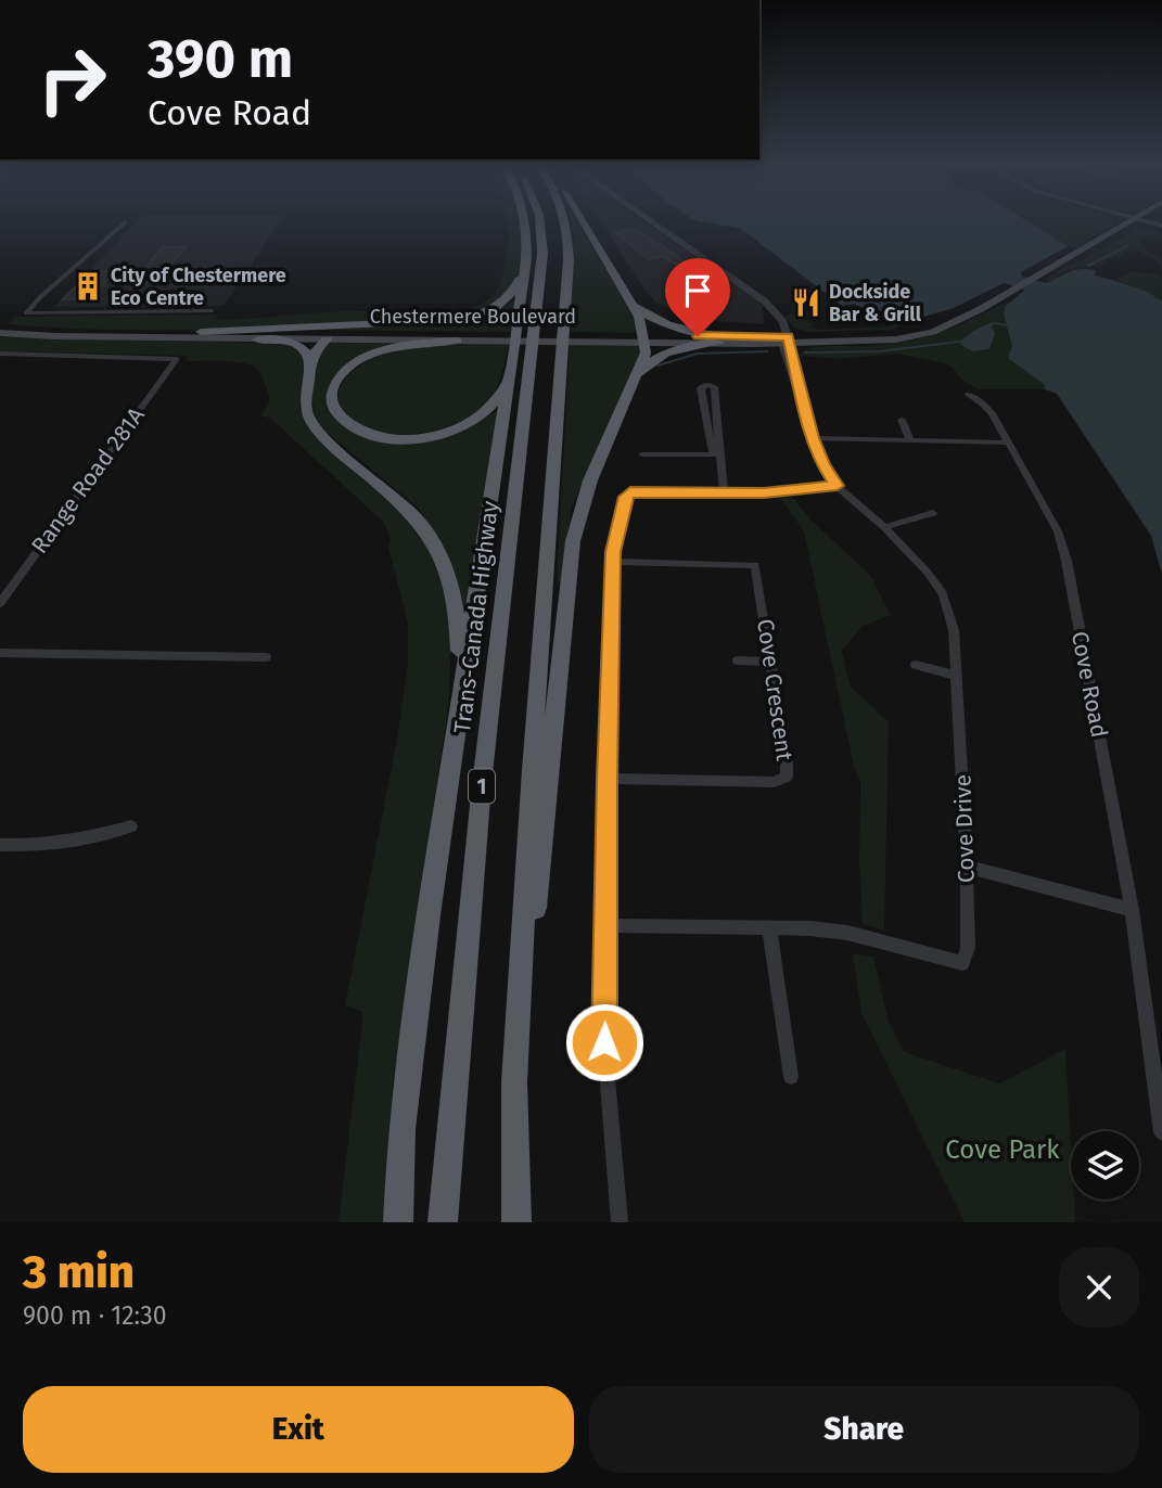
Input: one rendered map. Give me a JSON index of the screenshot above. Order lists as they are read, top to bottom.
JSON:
{
  "streets": {
    "highway": ["Trans-Canada Highway", "1"],
    "main road": ["Chestermere Boulevard"],
    "street": [
      "Range Road 281A",
      "Cove Road",
      "Cove Crescent",
      "Cove Drive"
    ]
  },
  "crossings": [
    ["Chestermere Boulevard", "Cove Drive"]
  ],
  "parks": ["Cove Park"],
  "places": {
    "building": ["City of Chestermere Eco Centre"],
    "restaurant": ["Dockside Bar & Grill"]
  },
  "page": {
    "turn": ["390 m", "Cove Road"],
    "heading": ["3 min", "900 m · 12:30"],
    "buttons": ["Exit", "Share"]
  }
}
